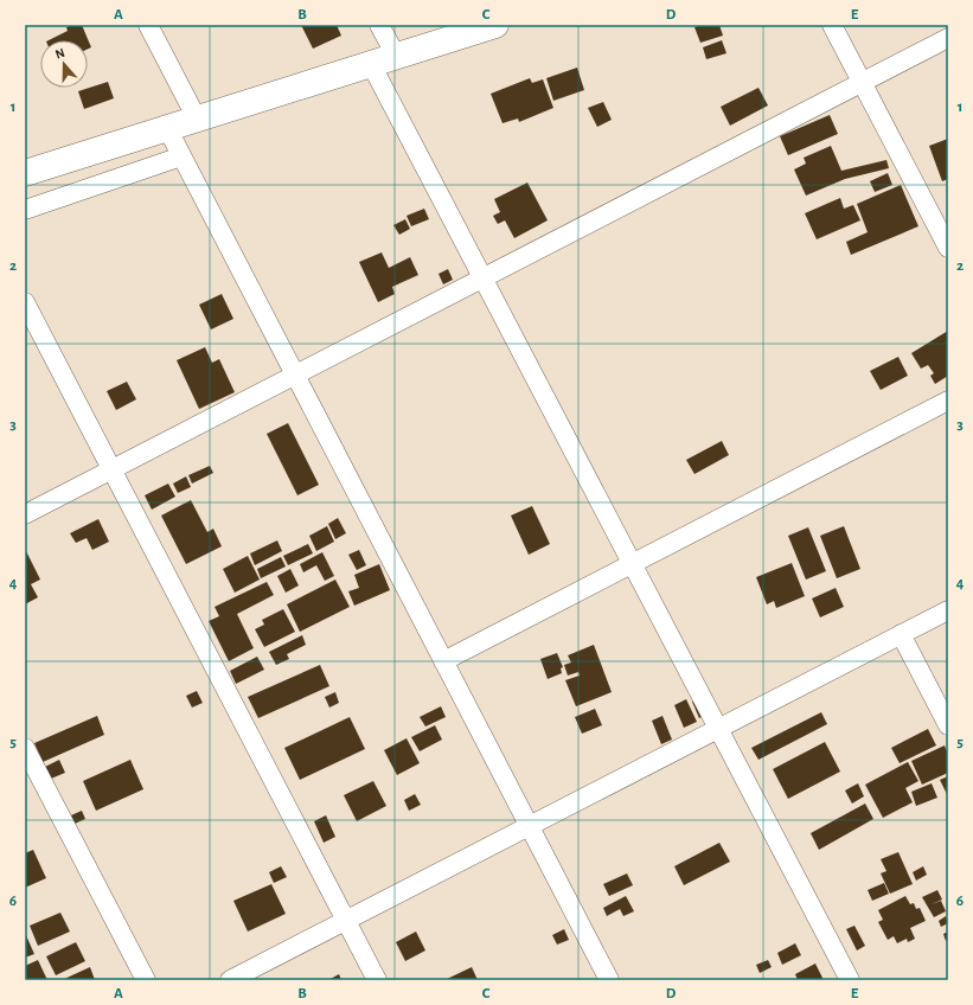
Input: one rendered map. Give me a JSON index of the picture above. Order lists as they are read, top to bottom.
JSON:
{
  "north": "top",
  "grid": {
    "columns": [
      "A",
      "B",
      "C",
      "D",
      "E"
    ],
    "rows": [
      "1",
      "2",
      "3",
      "4",
      "5",
      "6"
    ]
  }
}
